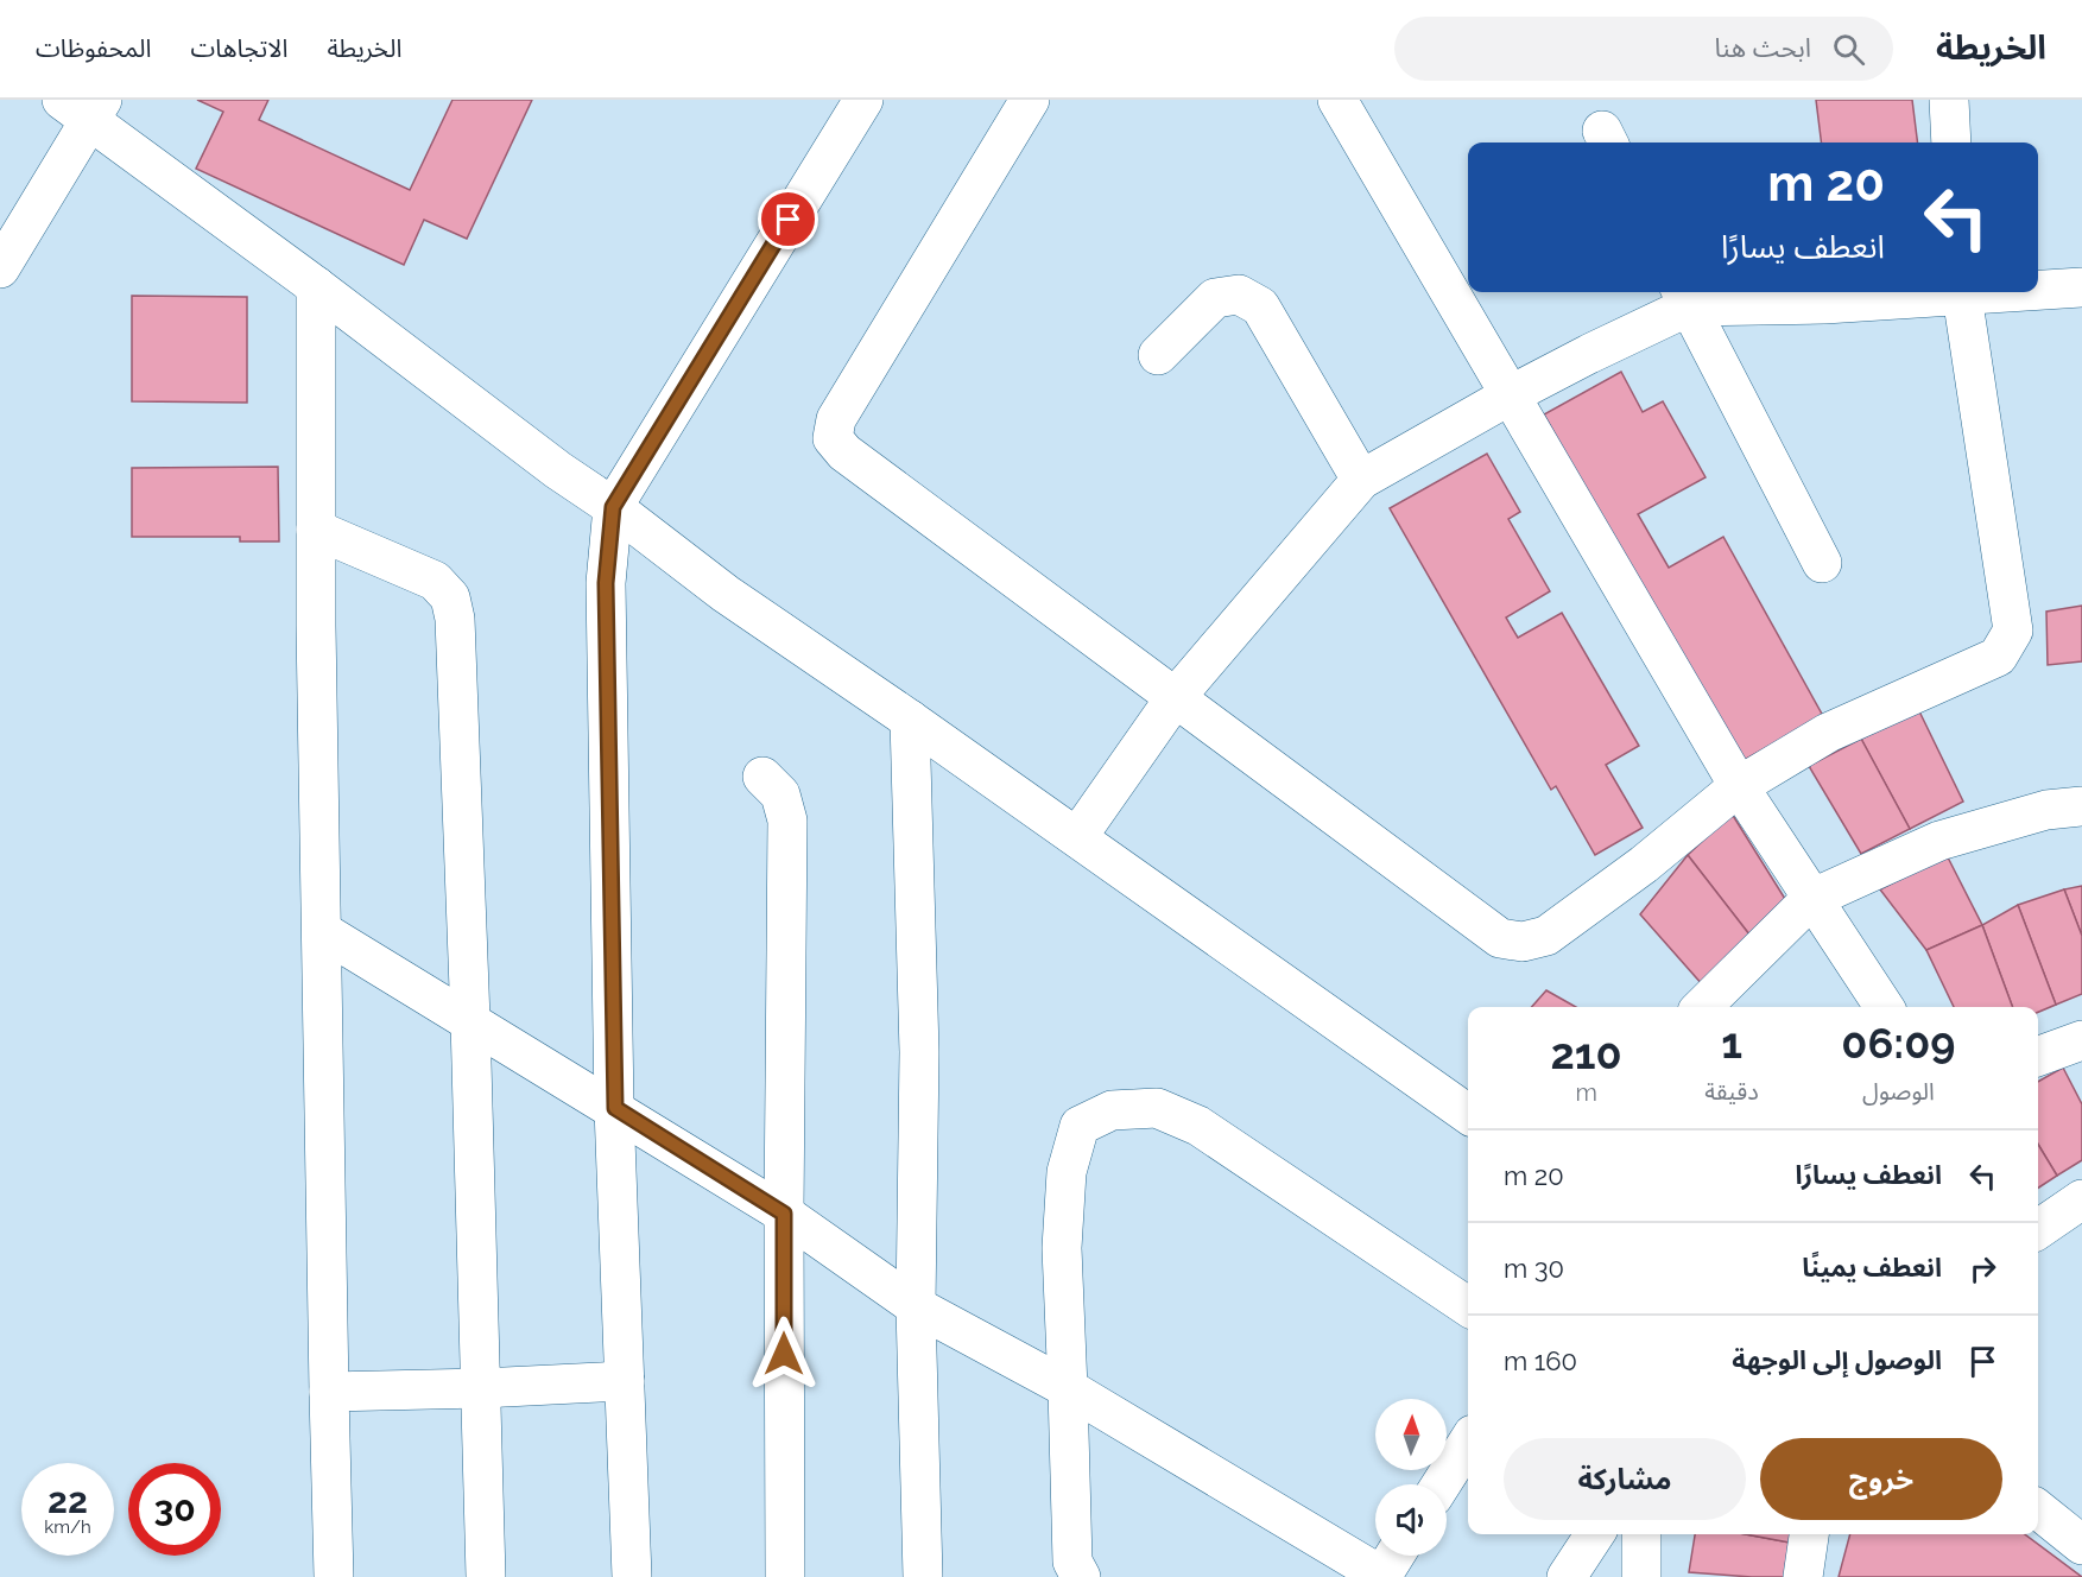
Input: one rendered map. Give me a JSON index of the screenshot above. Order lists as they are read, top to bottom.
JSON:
{
  "north": "top",
  "page": {
    "header": "الخريطة",
    "search": "ابحث هنا",
    "nav": ["الخريطة", "الاتجاهات", "المحفوظات"],
    "turn": ["20 m", "انعطف يسارًا"],
    "eta": [
      "06:09",
      "الوصول",
      "1",
      "دقيقة",
      "210",
      "m"
    ],
    "list": [
      {
        "name": "انعطف يسارًا",
        "value": "20 m"
      },
      {
        "name": "انعطف يمينًا",
        "value": "30 m"
      },
      {
        "name": "الوصول إلى الوجهة",
        "value": "160 m"
      }
    ],
    "buttons": ["خروج", "مشاركة"],
    "speed": "22 km/h",
    "limit": "30"
  }
}
